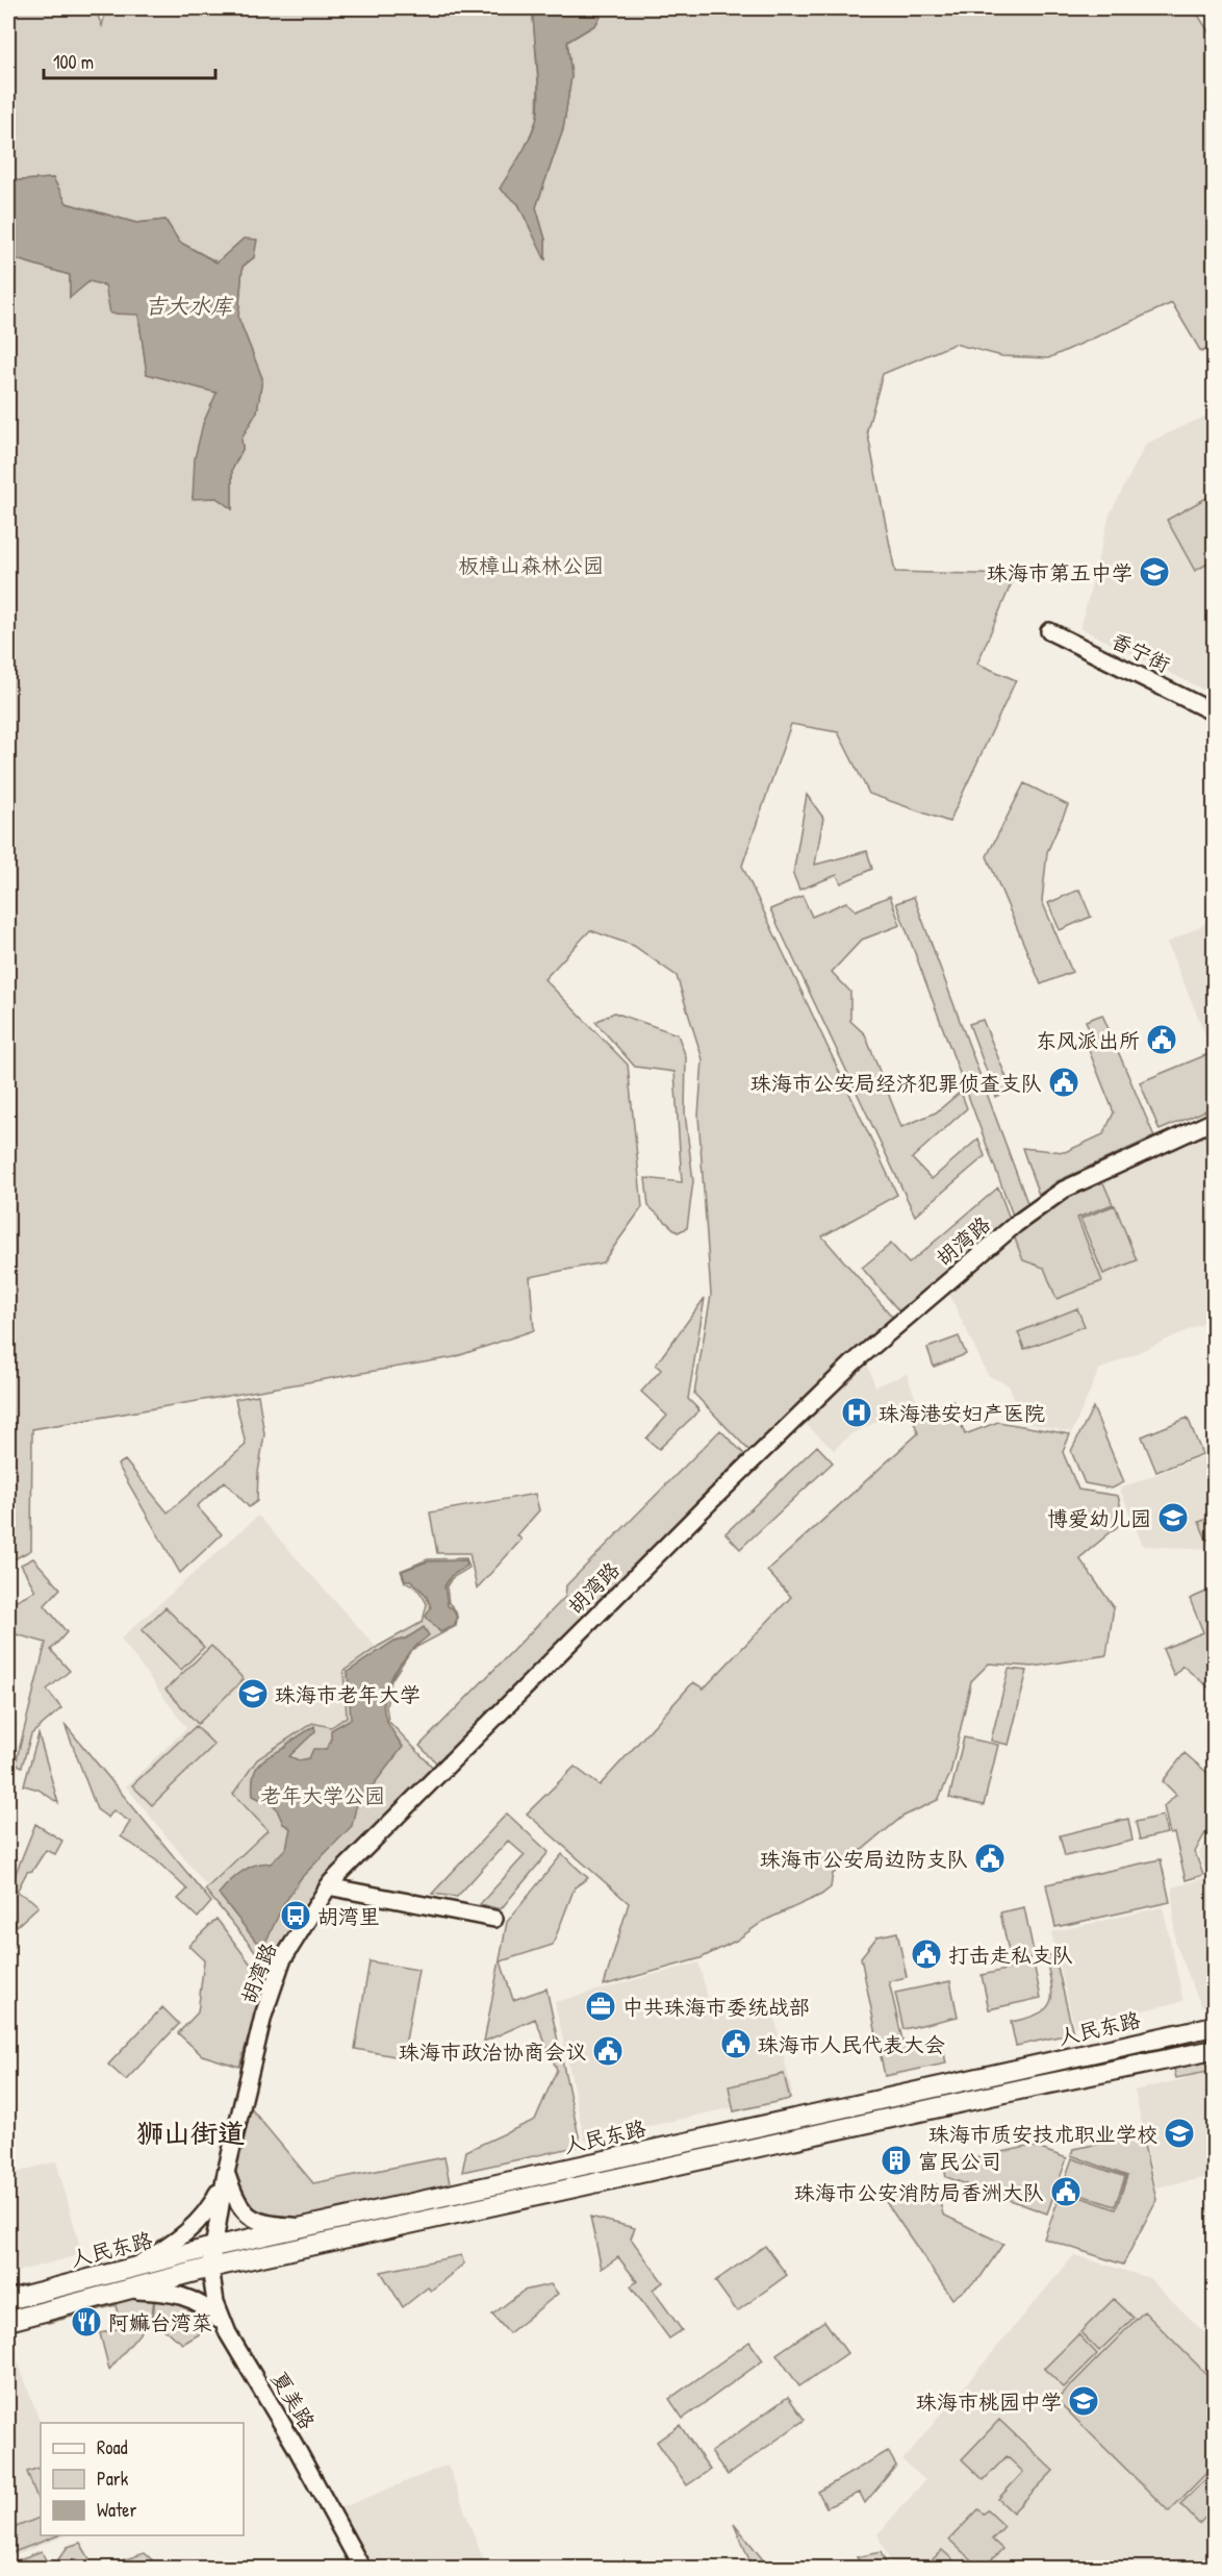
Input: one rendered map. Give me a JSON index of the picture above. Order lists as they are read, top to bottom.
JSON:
{
  "streets": {
    "main road": ["人民东路"],
    "street": ["香宁街", "胡湾路", "夏美路"]
  },
  "crossings": [
    ["胡湾路", "人民东路"],
    ["胡湾路", "夏美路"],
    ["人民东路", "夏美路"]
  ],
  "districts": ["狮山街道"],
  "water": ["吉大水库"],
  "parks": ["板樟山森林公园", "老年大学公园"],
  "places": {
    "school or university": [
      "珠海市第五中学",
      "博爱幼儿园",
      "珠海市老年大学",
      "珠海市质安技术职业学校",
      "珠海市桃园中学"
    ],
    "public building": [
      "东风派出所",
      "珠海市公安局经济犯罪侦查支队",
      "珠海市公安局边防支队",
      "打击走私支队",
      "珠海市人民代表大会",
      "珠海市政治协商会议",
      "珠海市公安消防局香洲大队"
    ],
    "hospital": ["珠海港安妇产医院"],
    "bus stop": ["胡湾里"],
    "office": ["中共珠海市委统战部"],
    "building": ["富民公司"],
    "restaurant": ["阿嫲台湾菜"]
  },
  "legend": ["Road", "Park", "Water"],
  "scale_bar": "100 m"
}
